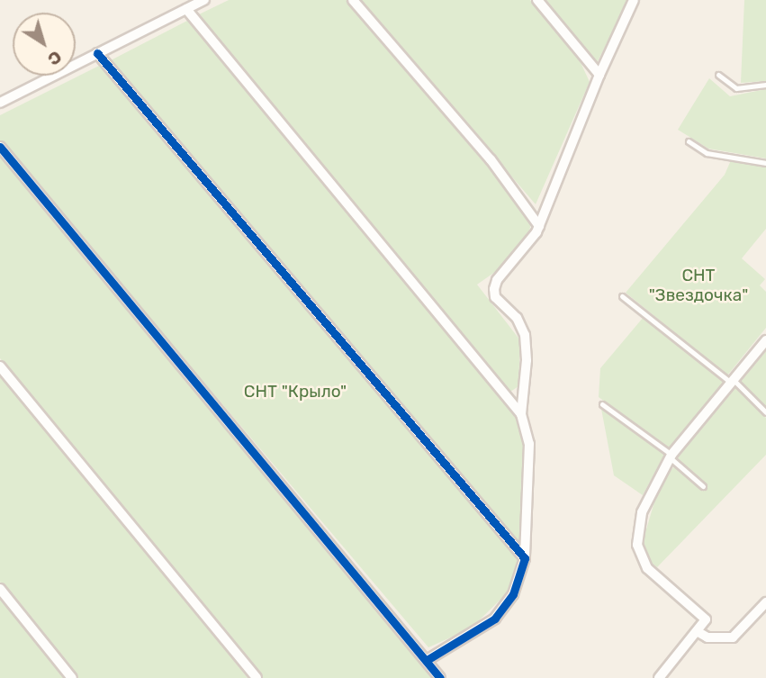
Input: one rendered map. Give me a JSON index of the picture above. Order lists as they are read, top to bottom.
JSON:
{
  "parks": ["СНТ \"Звездочка\"", "СНТ \"Крыло\""],
  "north": "bottom right"
}
